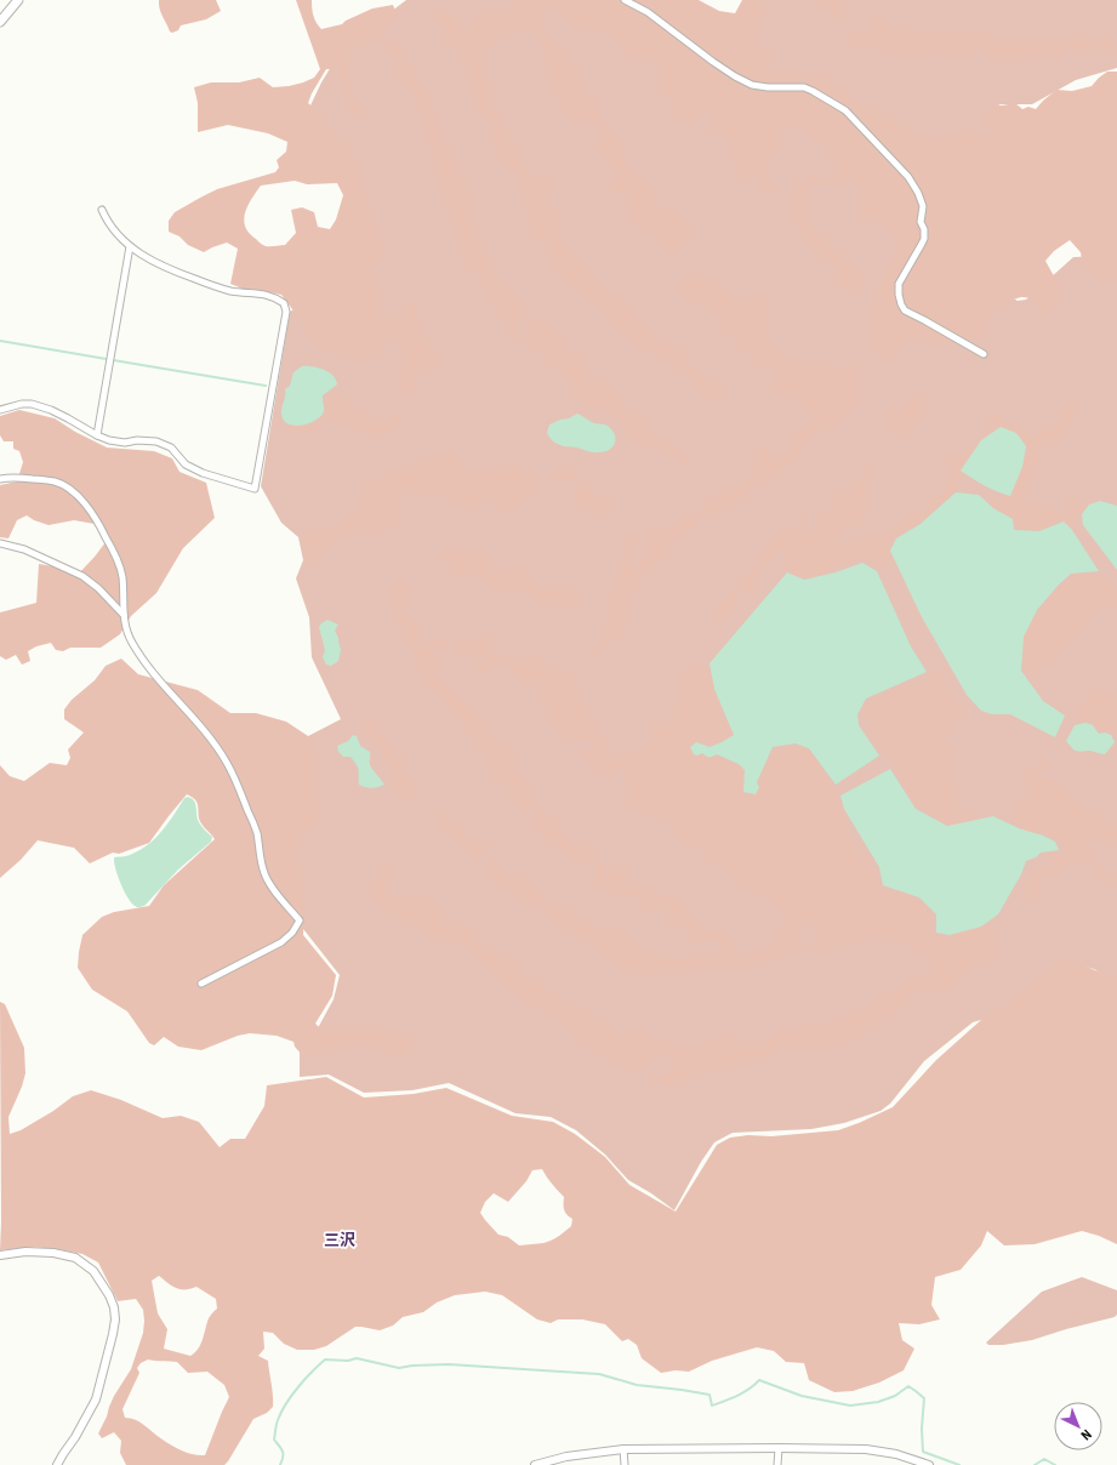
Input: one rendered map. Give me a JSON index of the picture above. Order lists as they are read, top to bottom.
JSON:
{
  "districts": ["三沢"],
  "north": "bottom right"
}
